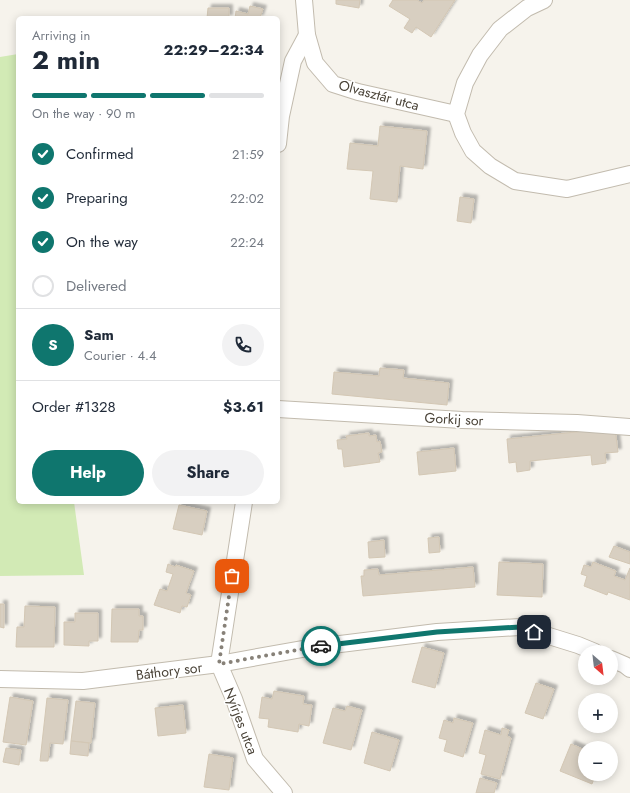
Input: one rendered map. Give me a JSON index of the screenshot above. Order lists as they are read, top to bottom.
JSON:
{
  "streets": {
    "street": [
      "Olvasztár utca",
      "Gorkij sor",
      "Báthory sor",
      "Nyírjes utca"
    ]
  },
  "crossings": [
    ["Báthory sor", "Nyírjes utca"]
  ],
  "north": "bottom right",
  "page": {
    "heading": ["2 min", "Arriving in", "22:29–22:34"],
    "panel": [
      "Sam",
      "Courier · 4.4",
      "Order #1328",
      "$3.61"
    ],
    "bar": "On the way · 90 m",
    "list": [
      ["Confirmed", "21:59"],
      ["Preparing", "22:02"],
      ["On the way", "22:24"],
      "Delivered"
    ],
    "round": "S",
    "buttons": ["Help", "Share"],
    "map_buttons": ["+", "−"]
  }
}
